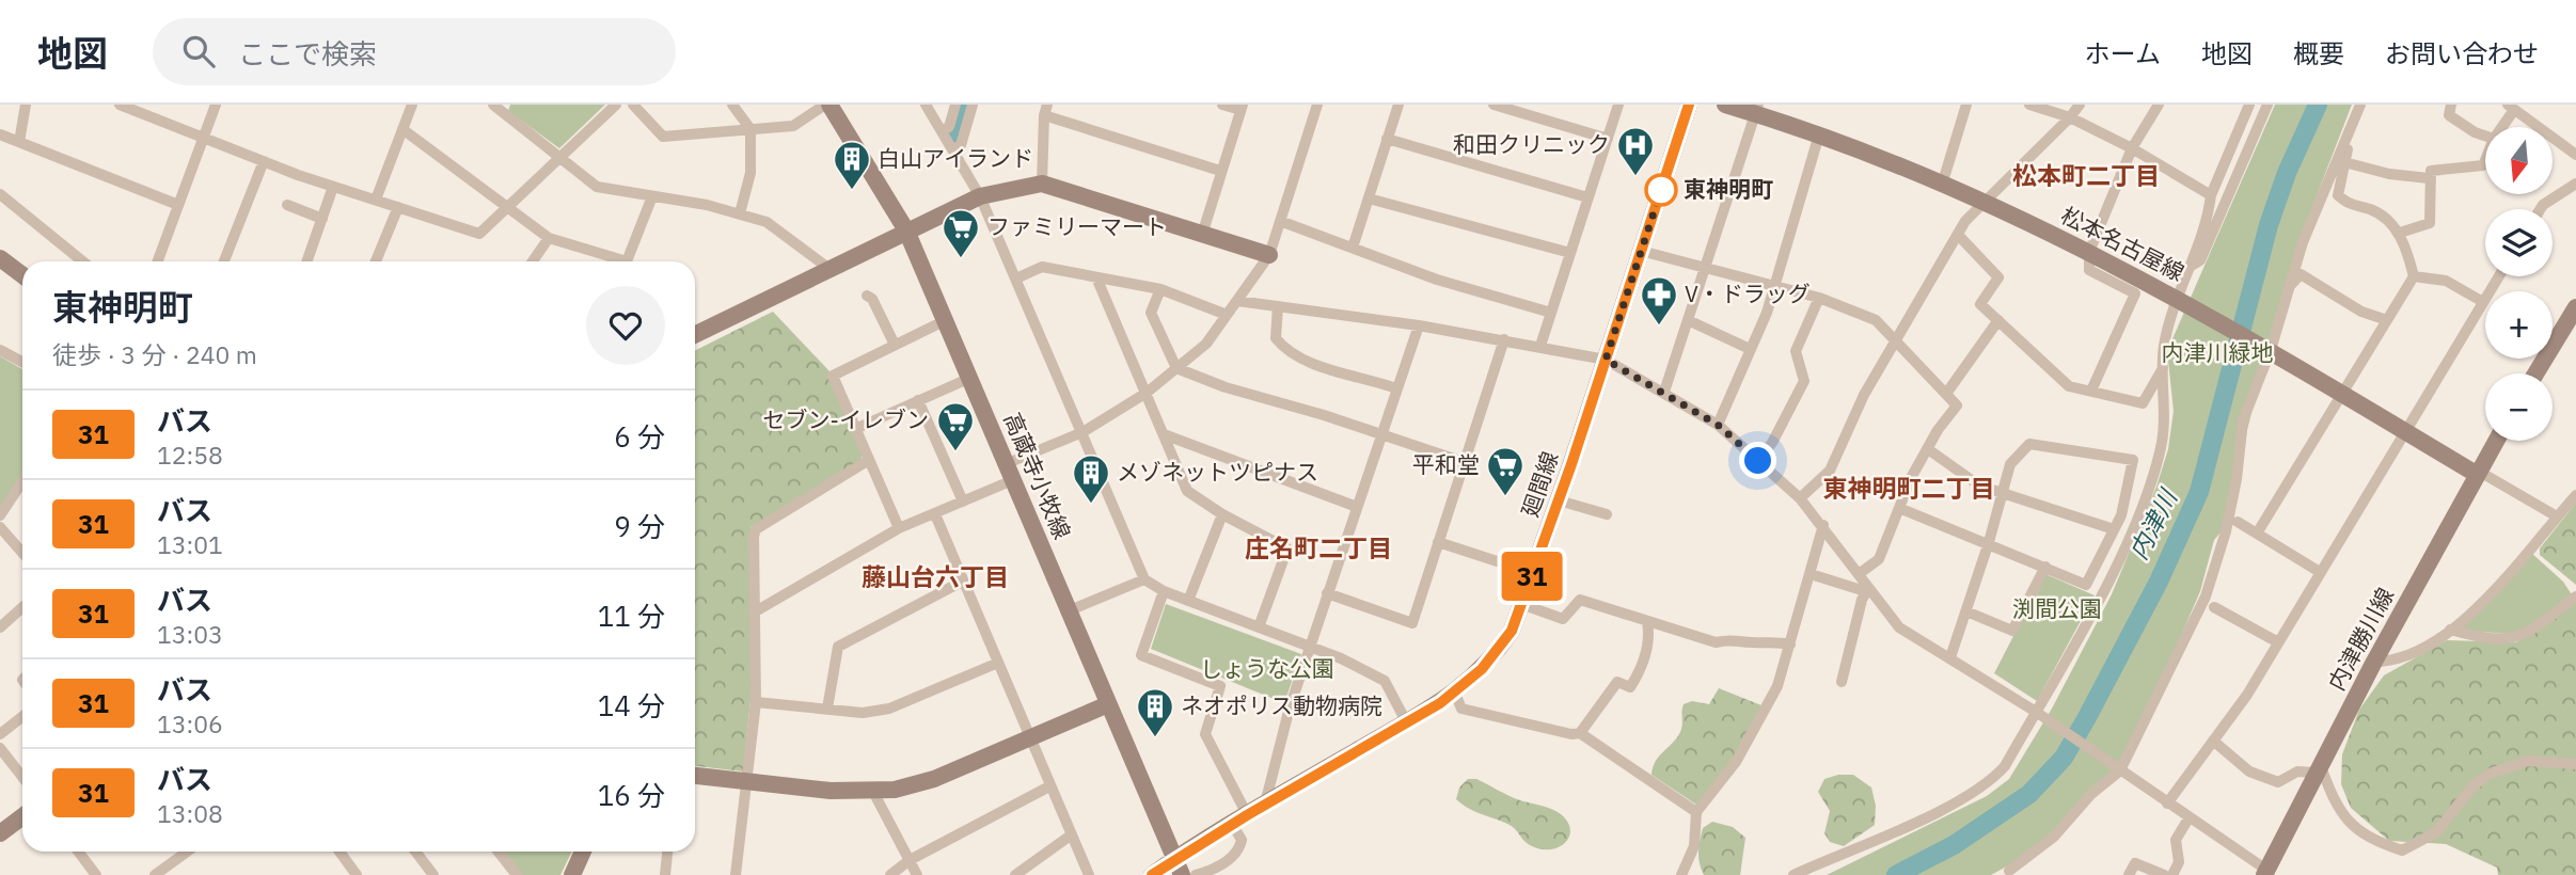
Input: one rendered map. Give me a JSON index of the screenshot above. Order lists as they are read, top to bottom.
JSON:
{
  "streets": {
    "main road": [
      "松本名古屋線",
      "高蔵寺小牧線",
      "廻間線",
      "内津勝川線"
    ]
  },
  "crossings": [
    ["松本名古屋線", "内津勝川線"],
    ["高蔵寺小牧線", "廻間線"]
  ],
  "districts": [
    "松本町二丁目",
    "東神明町二丁目",
    "庄名町二丁目",
    "藤山台六丁目"
  ],
  "water": ["内津川"],
  "parks": ["内津川緑地", "渕間公園", "しょうな公園"],
  "places": {
    "hospital": ["和田クリニック"],
    "other": ["東神明町"],
    "building": ["白山アイランド", "メゾネットツピナス", "ネオポリス動物病院"],
    "supermarket": ["ファミリーマート", "セブン-イレブン", "平和堂"],
    "pharmacy": ["V・ドラッグ"]
  },
  "lines": ["bus line 31"],
  "north": "bottom",
  "page": {
    "header": "地図",
    "search": "ここで検索",
    "nav": [
      "ホーム",
      "地図",
      "概要",
      "お問い合わせ"
    ],
    "on_map": "31",
    "map_buttons": ["+", "−"],
    "heading": ["東神明町", "徒歩 · 3 分 · 240 m"],
    "list": [
      {
        "mark": "31",
        "name": "バス",
        "note": "12:58",
        "value": "6 分"
      },
      {
        "mark": "31",
        "name": "バス",
        "note": "13:01",
        "value": "9 分"
      },
      {
        "mark": "31",
        "name": "バス",
        "note": "13:03",
        "value": "11 分"
      },
      {
        "mark": "31",
        "name": "バス",
        "note": "13:06",
        "value": "14 分"
      },
      {
        "mark": "31",
        "name": "バス",
        "note": "13:08",
        "value": "16 分"
      }
    ]
  }
}
